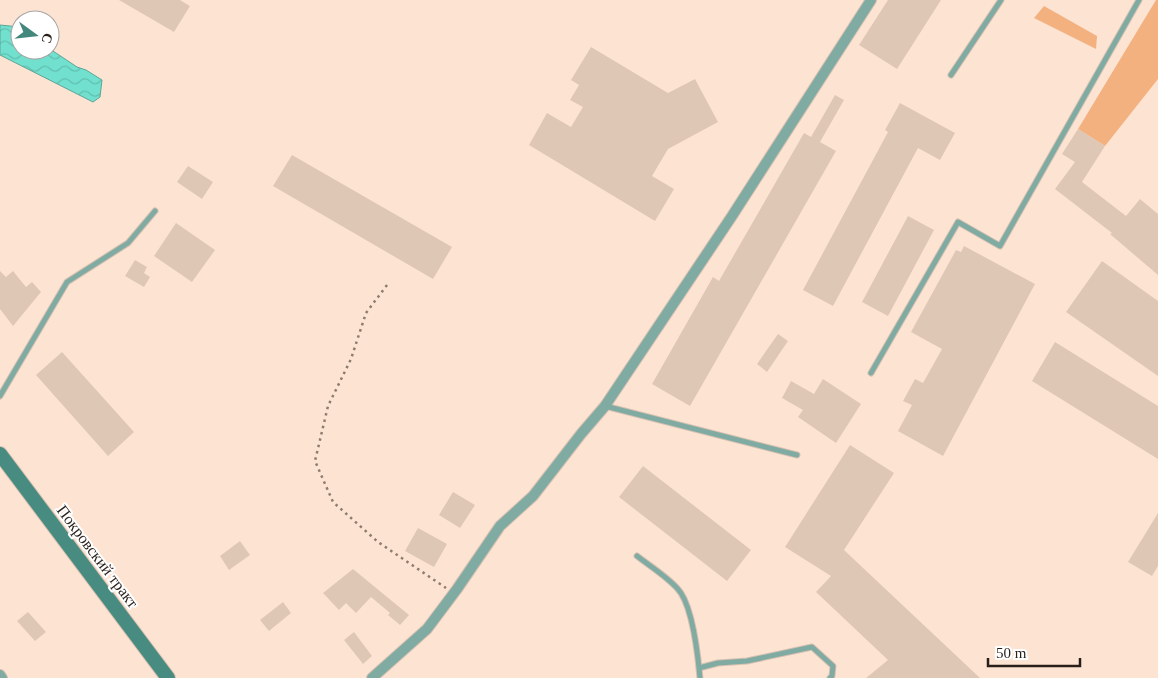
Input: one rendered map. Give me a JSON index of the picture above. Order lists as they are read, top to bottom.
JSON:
{
  "streets": {
    "main road": ["Покровский тракт"]
  },
  "scale_bar": "50 m",
  "north": "right"
}
